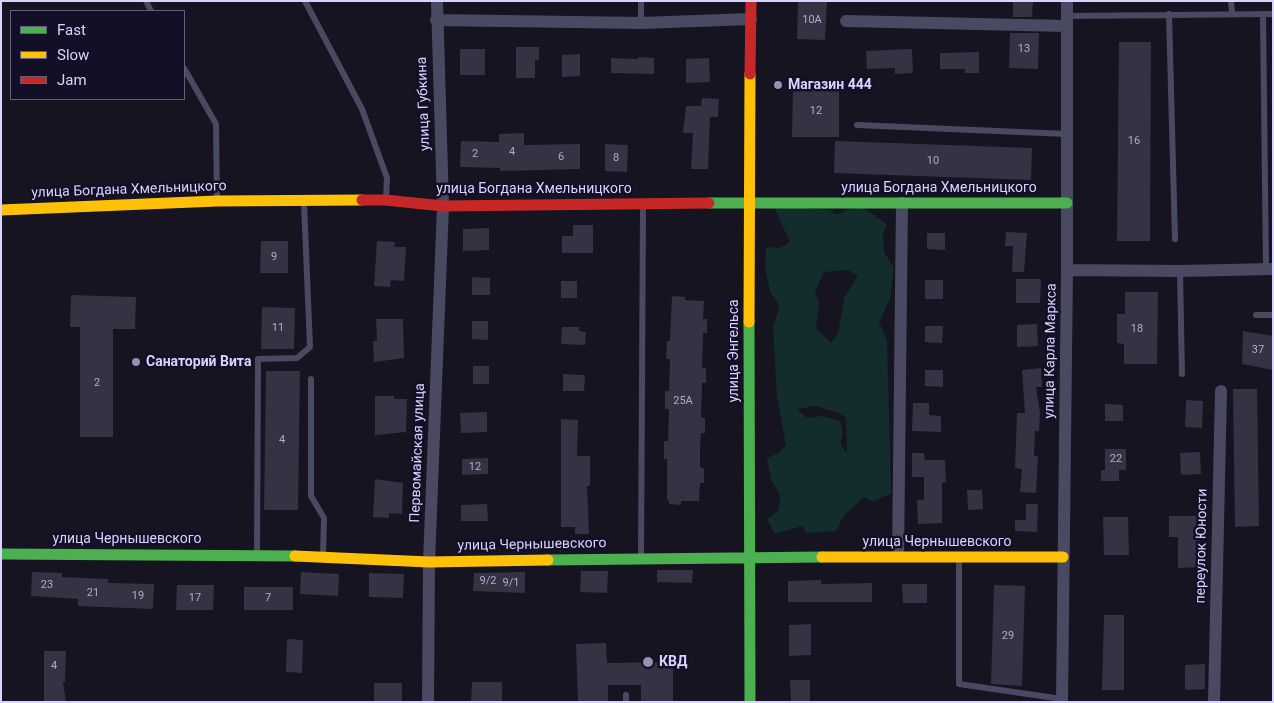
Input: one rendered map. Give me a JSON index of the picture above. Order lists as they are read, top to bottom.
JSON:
{
  "streets": {
    "street": [
      "улица Губкина",
      "улица Богдана Хмельницкого",
      "улица Энгельса",
      "улица Карла Маркса",
      "Первомайская улица",
      "улица Чернышевского",
      "переулок Юности"
    ]
  },
  "crossings": [
    ["улица Губкина", "улица Богдана Хмельницкого"],
    ["улица Губкина", "Первомайская улица"],
    ["улица Богдана Хмельницкого", "улица Энгельса"],
    ["улица Богдана Хмельницкого", "улица Карла Маркса"],
    ["улица Богдана Хмельницкого", "Первомайская улица"],
    ["улица Энгельса", "улица Чернышевского"],
    ["улица Карла Маркса", "улица Чернышевского"],
    ["Первомайская улица", "улица Чернышевского"]
  ],
  "places": ["Магазин 444", "Санаторий Вита", "КВД"],
  "house_numbers": [
    "10А",
    "13",
    "12",
    "16",
    "4",
    "2",
    "6",
    "8",
    "10",
    "9",
    "11",
    "18",
    "37",
    "2",
    "25А",
    "4",
    "22",
    "12",
    "9/2",
    "9/1",
    "23",
    "21",
    "19",
    "17",
    "7",
    "29",
    "4"
  ],
  "legend": ["Fast", "Slow", "Jam"]
}
